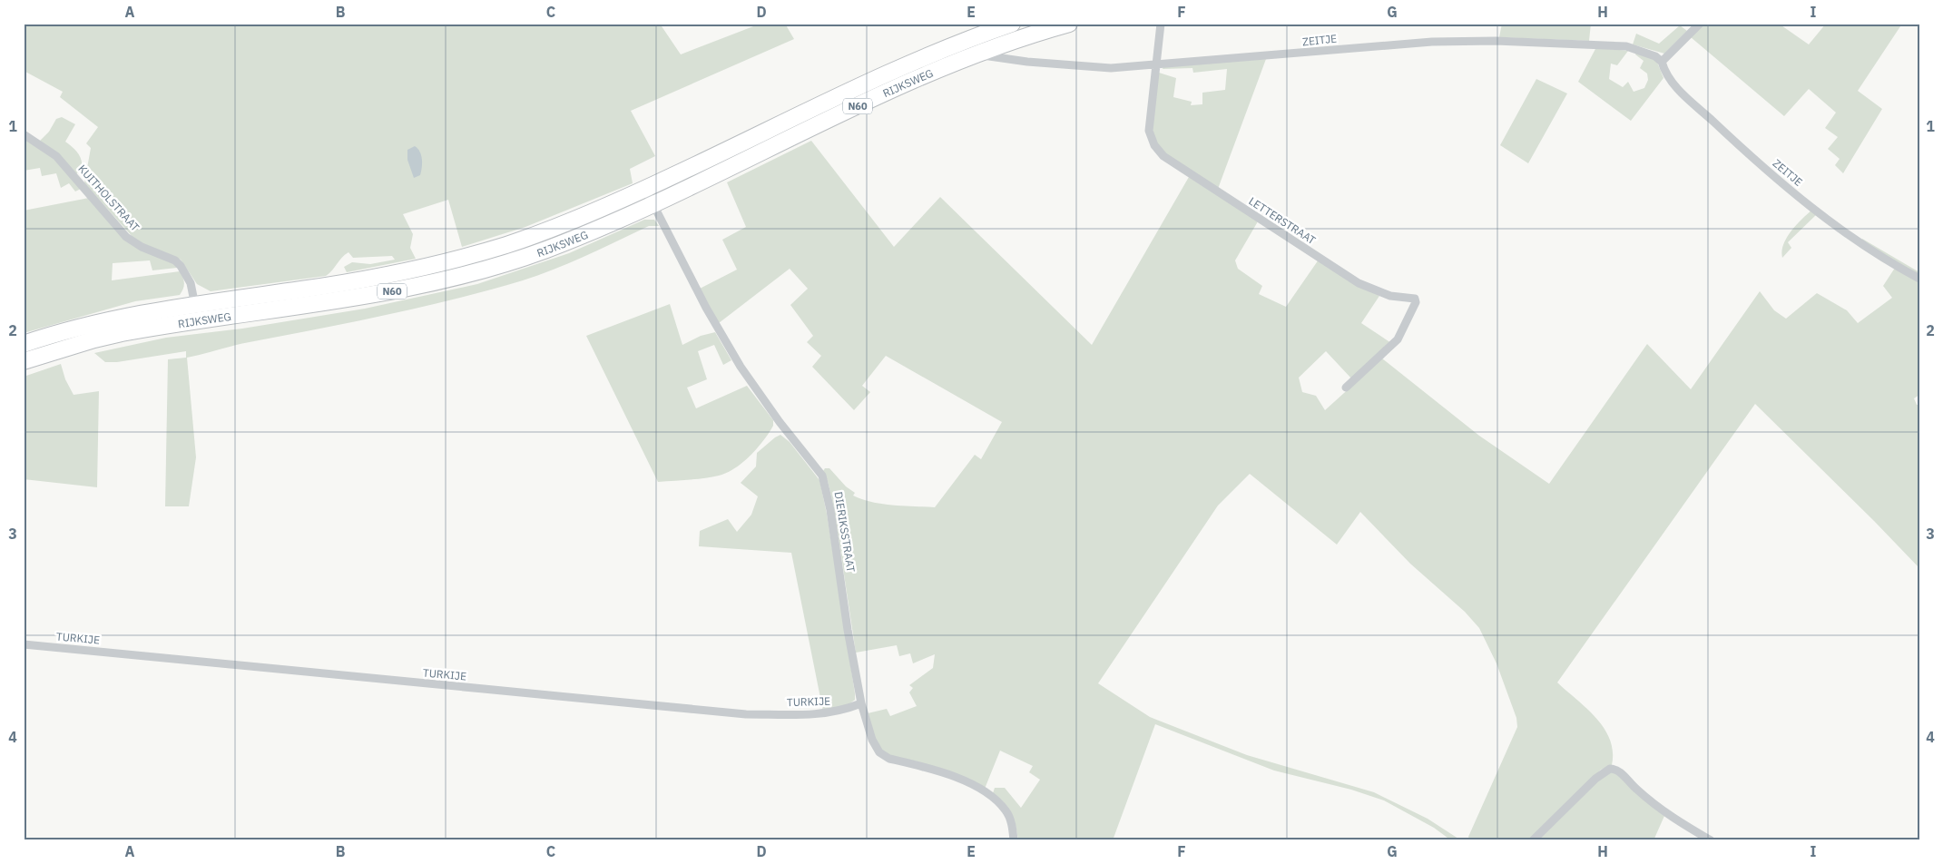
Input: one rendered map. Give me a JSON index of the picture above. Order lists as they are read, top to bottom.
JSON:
{
  "streets": {
    "highway": ["RIJKSWEG", "N60"],
    "street": [
      "ZEITJE",
      "KUITHOLSTRAAT",
      "LETTERSTRAAT",
      "DIERIKSSTRAAT",
      "TURKIJE"
    ]
  },
  "crossings": [
    ["ZEITJE", "RIJKSWEG"],
    ["ZEITJE", "LETTERSTRAAT"],
    ["RIJKSWEG", "KUITHOLSTRAAT"],
    ["RIJKSWEG", "DIERIKSSTRAAT"],
    ["DIERIKSSTRAAT", "TURKIJE"]
  ],
  "grid": {
    "columns": [
      "A",
      "B",
      "C",
      "D",
      "E",
      "F",
      "G",
      "H",
      "I"
    ],
    "rows": [
      "1",
      "2",
      "3",
      "4"
    ]
  }
}
